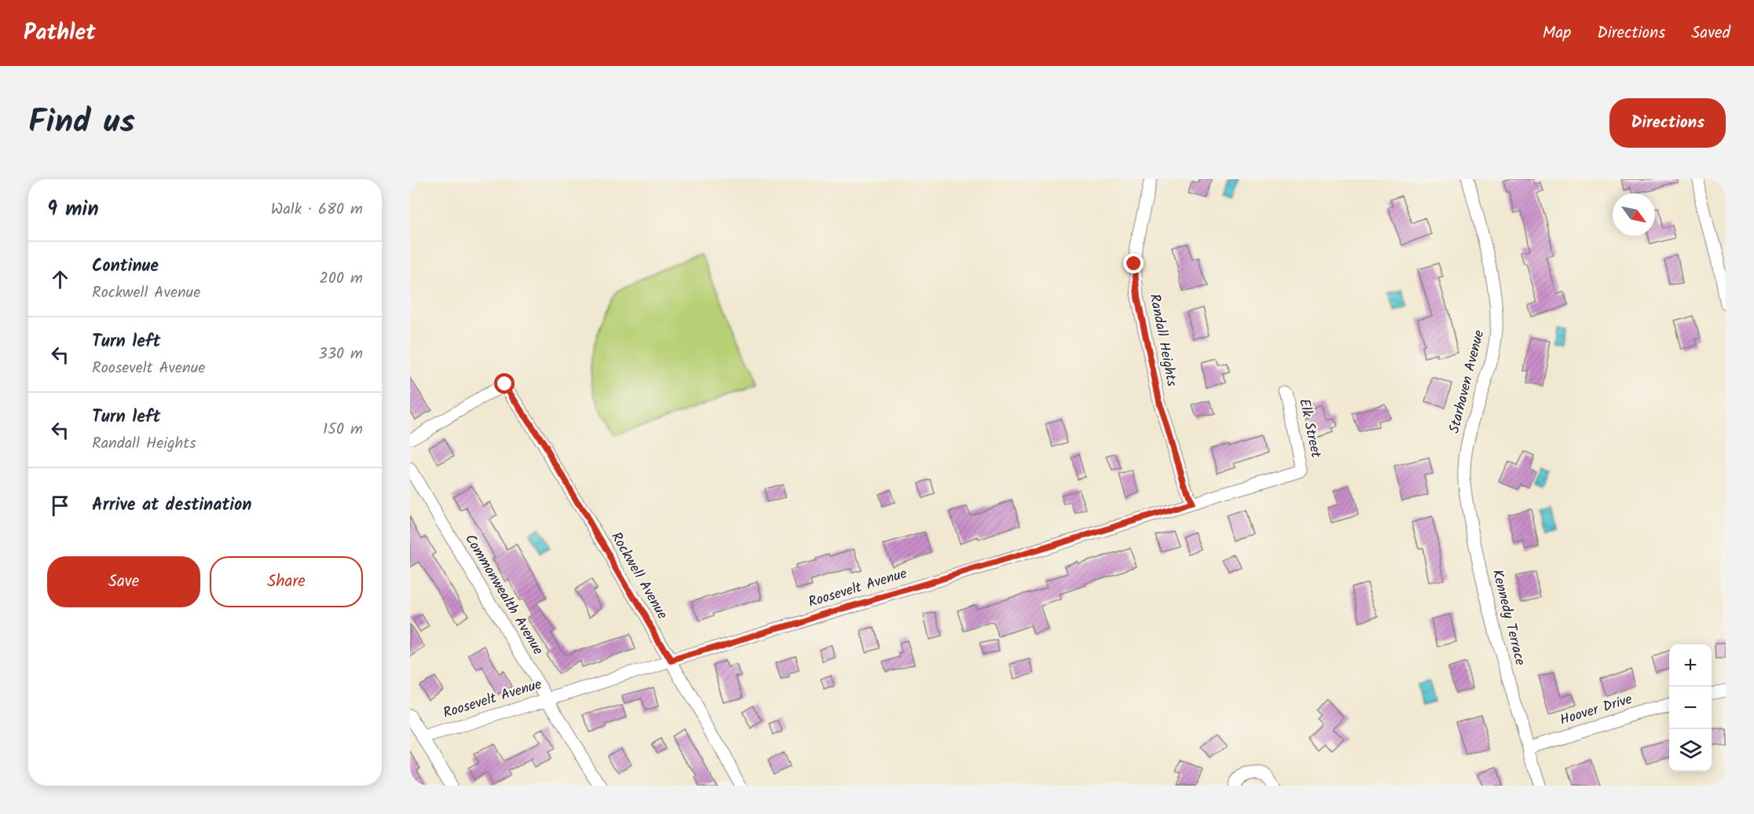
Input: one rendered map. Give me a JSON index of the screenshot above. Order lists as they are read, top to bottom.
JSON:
{
  "streets": {
    "street": [
      "Randall Heights",
      "Starhaven Avenue",
      "Elk Street",
      "Rockwell Avenue",
      "Roosevelt Avenue",
      "Commonwealth Avenue",
      "Kennedy Terrace",
      "Hoover Drive"
    ]
  },
  "crossings": [
    ["Randall Heights", "Roosevelt Avenue"],
    ["Starhaven Avenue", "Kennedy Terrace"],
    ["Elk Street", "Roosevelt Avenue"],
    ["Rockwell Avenue", "Roosevelt Avenue"],
    ["Roosevelt Avenue", "Commonwealth Avenue"],
    ["Kennedy Terrace", "Hoover Drive"]
  ],
  "north": "bottom right",
  "page": {
    "header": "Pathlet",
    "nav": ["Map", "Directions", "Saved"],
    "title": "Find us",
    "buttons": [
      "Directions",
      ["Save", "Share"]
    ],
    "heading": ["9 min", "Walk · 680 m"],
    "list": [
      ["Continue", "Rockwell Avenue", "200 m"],
      ["Turn left", "Roosevelt Avenue", "330 m"],
      ["Turn left", "Randall Heights", "150 m"],
      "Arrive at destination"
    ],
    "map_buttons": ["+", "−"]
  }
}
